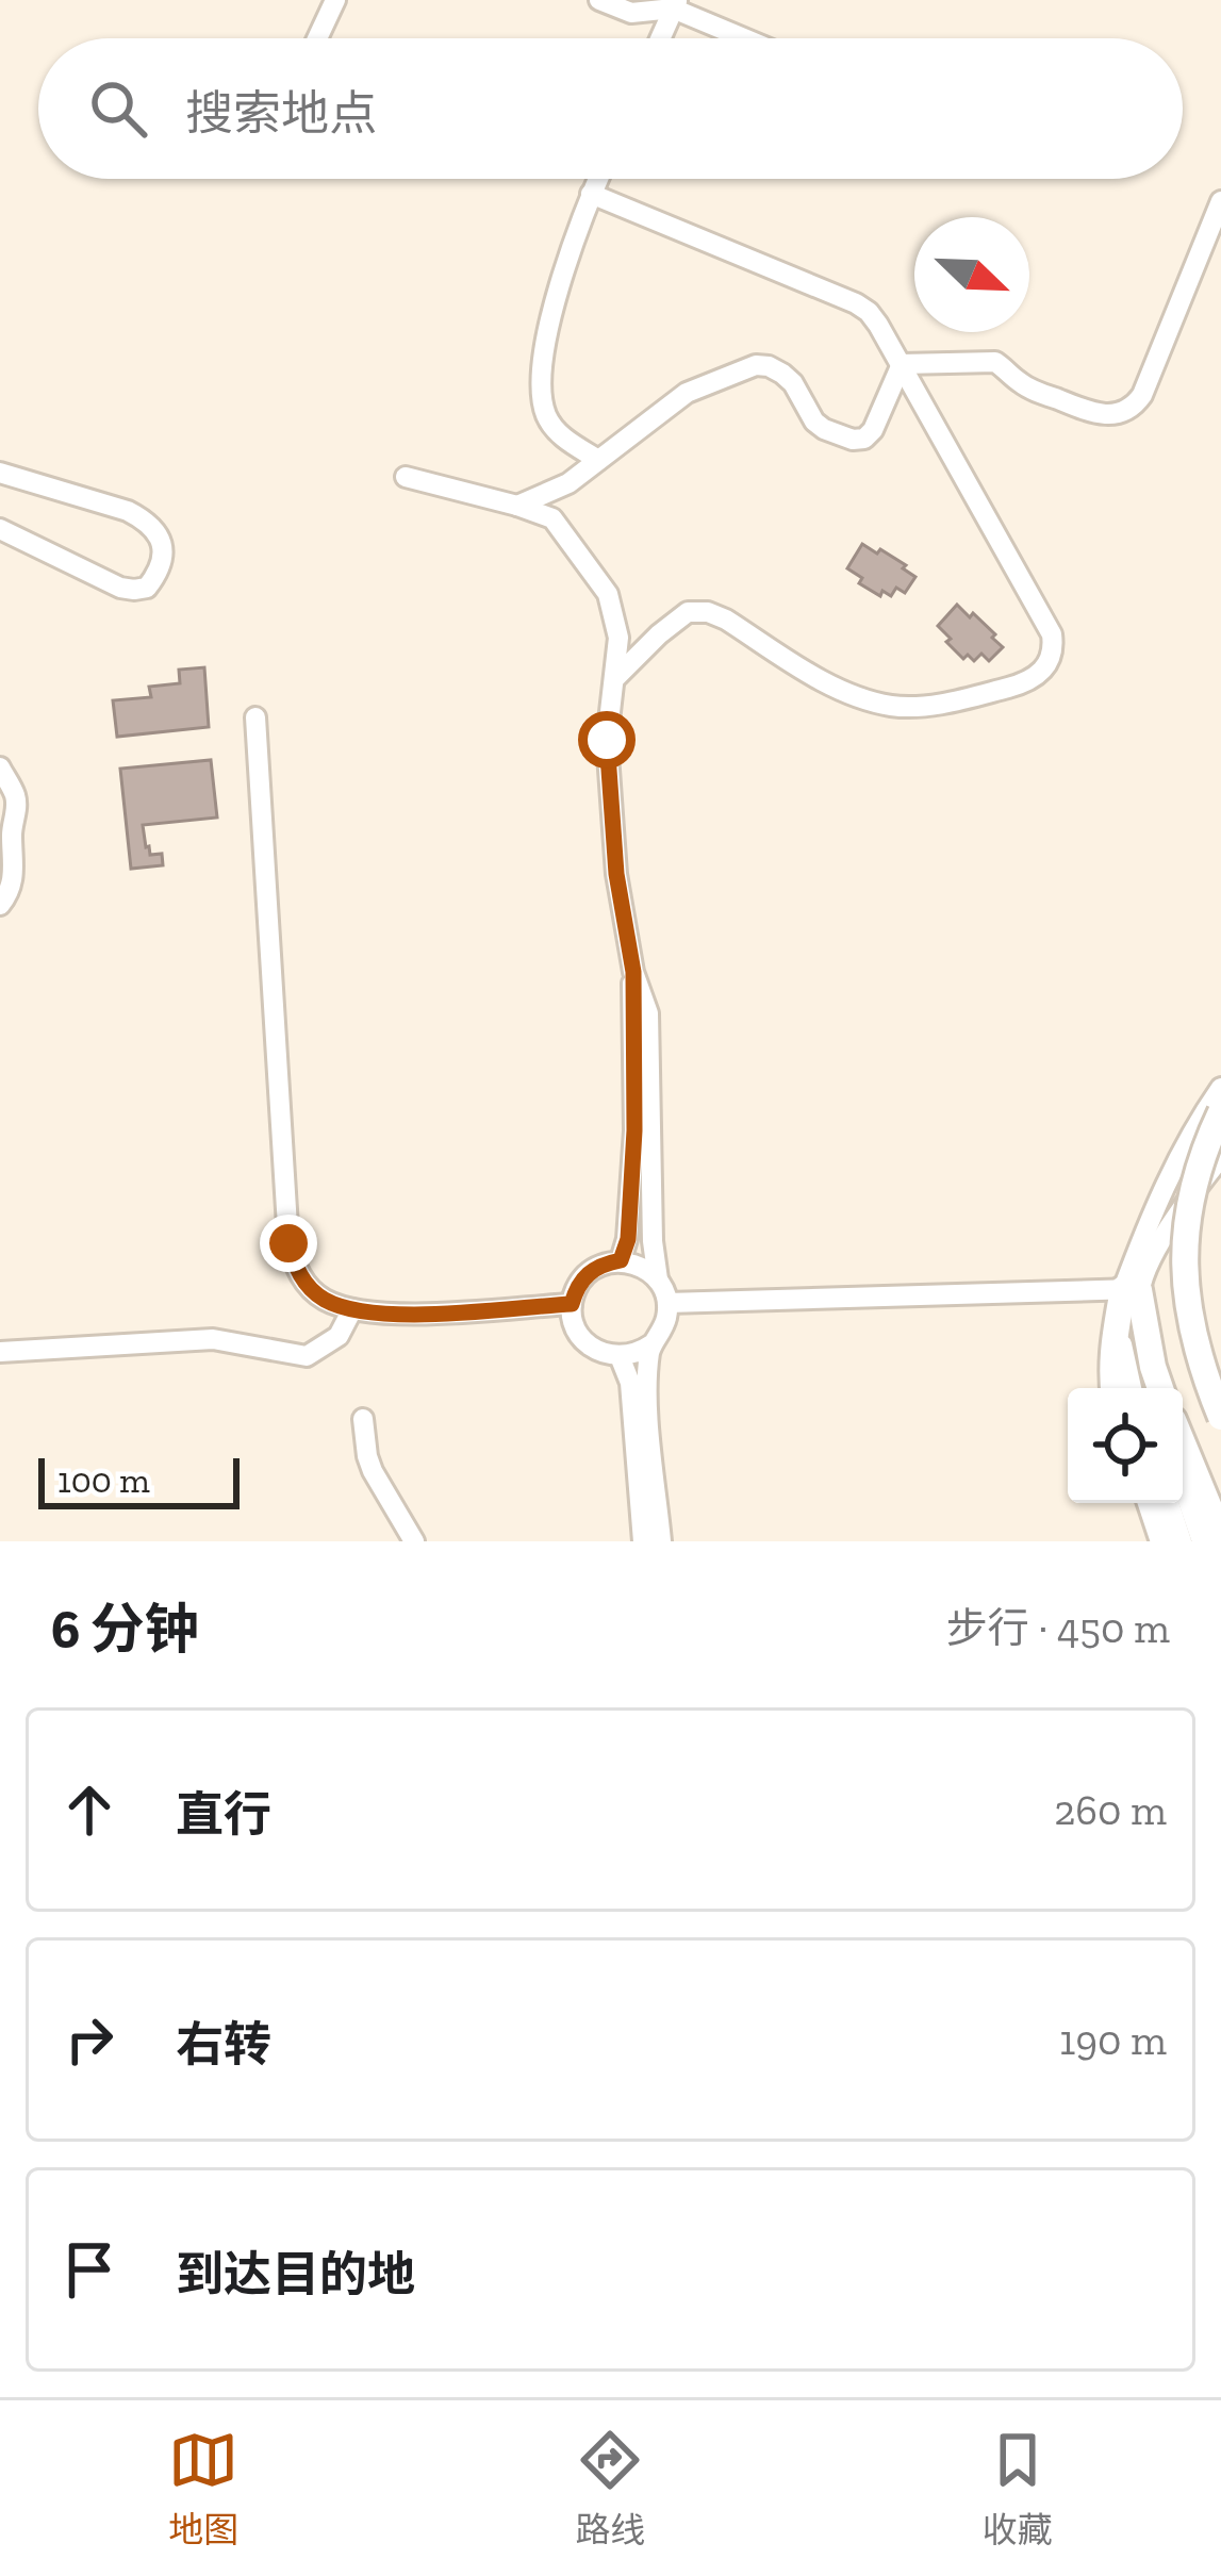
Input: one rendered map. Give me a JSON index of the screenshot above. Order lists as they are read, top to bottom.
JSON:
{
  "scale_bar": "100 m",
  "north": "bottom right",
  "page": {
    "search": "搜索地点",
    "scale": "100 m",
    "heading": ["6 分钟", "步行 · 450 m"],
    "list": [
      ["直行", "260 m"],
      ["右转", "190 m"],
      "到达目的地"
    ],
    "nav": ["地图", "路线", "收藏"]
  }
}
